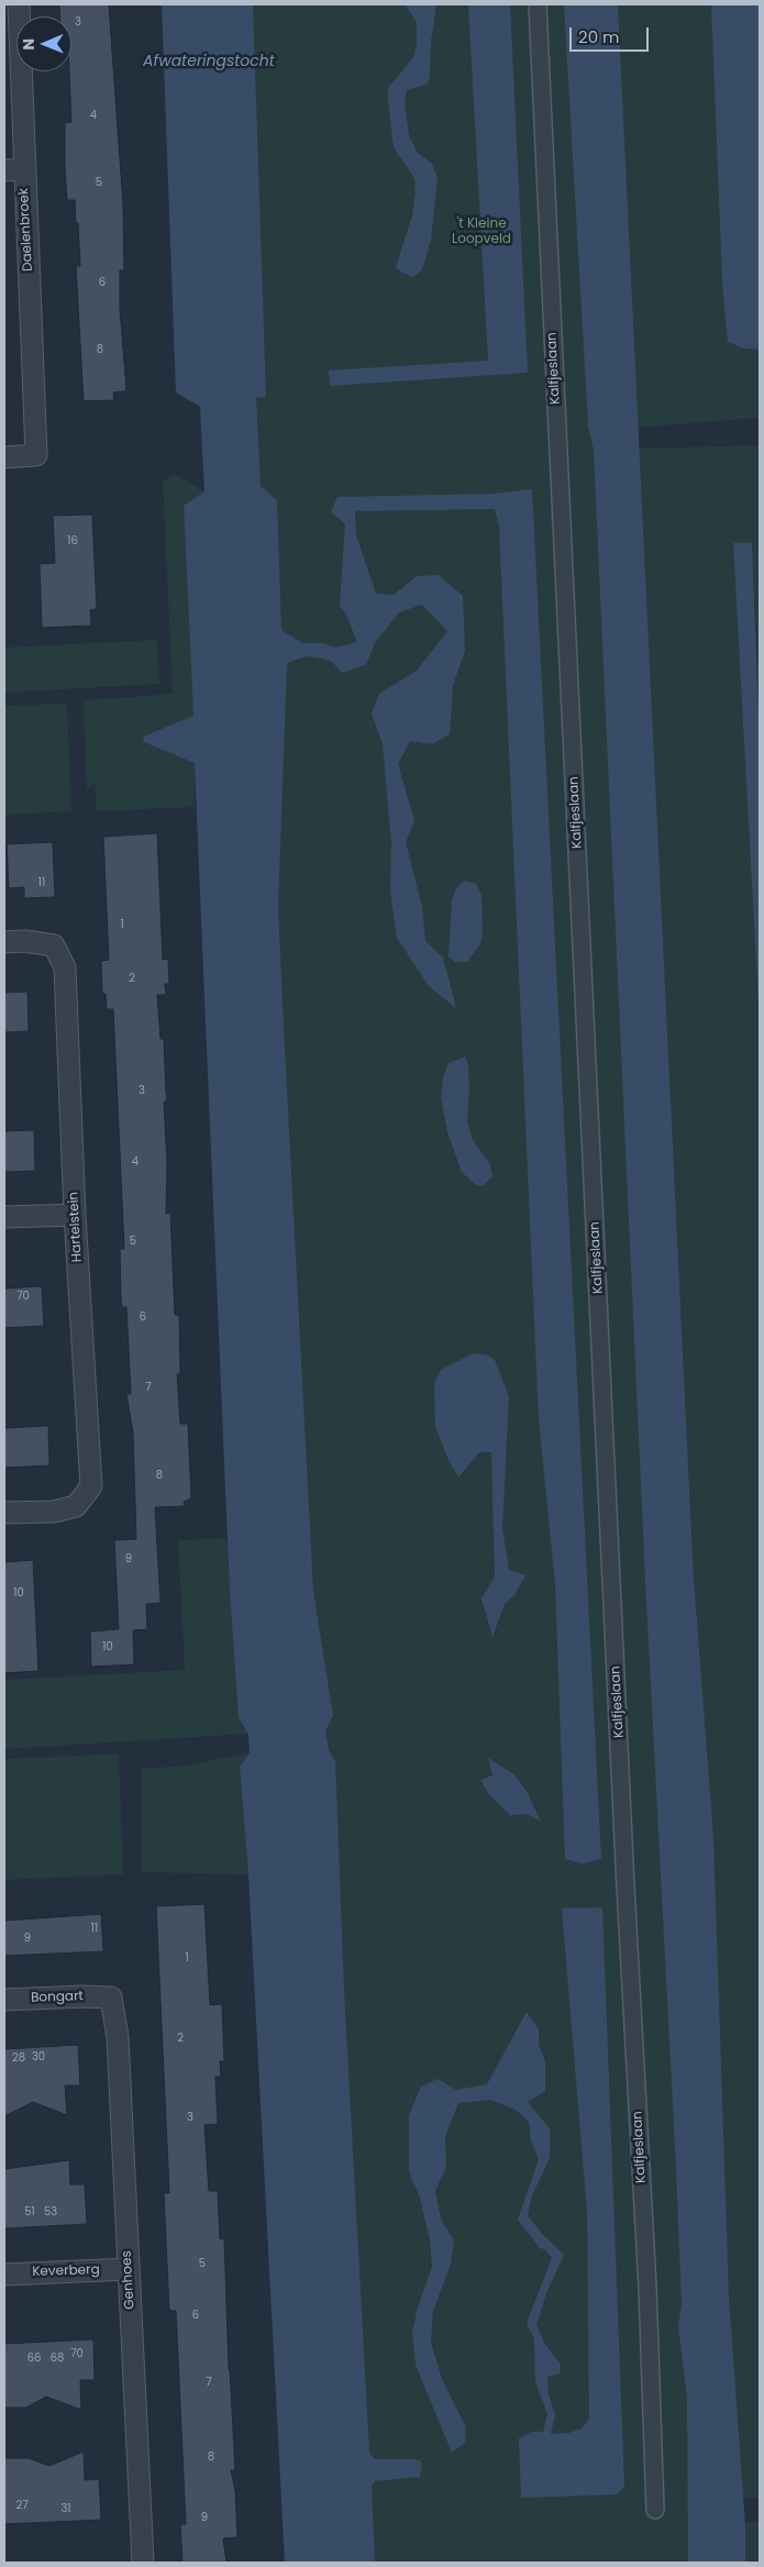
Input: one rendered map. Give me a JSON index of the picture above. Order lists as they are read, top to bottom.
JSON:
{
  "streets": {
    "street": [
      "Daelenbroek",
      "Kalfjeslaan",
      "Hartelstein",
      "Bongart",
      "Keverberg",
      "Genhoes"
    ]
  },
  "crossings": [
    ["Bongart", "Genhoes"],
    ["Keverberg", "Genhoes"]
  ],
  "water": ["Afwateringstocht"],
  "parks": ["'t Kleine Loopveld"],
  "house_numbers": [
    "3",
    "4",
    "5",
    "6",
    "8",
    "16",
    "11",
    "1",
    "2",
    "3",
    "4",
    "5",
    "70",
    "6",
    "7",
    "8",
    "9",
    "10",
    "10",
    "11",
    "9",
    "1",
    "2",
    "30",
    "28",
    "3",
    "51",
    "53",
    "5",
    "6",
    "70",
    "66",
    "68",
    "7",
    "8",
    "27",
    "31",
    "9"
  ],
  "scale_bar": "20 m",
  "north": "left"
}
